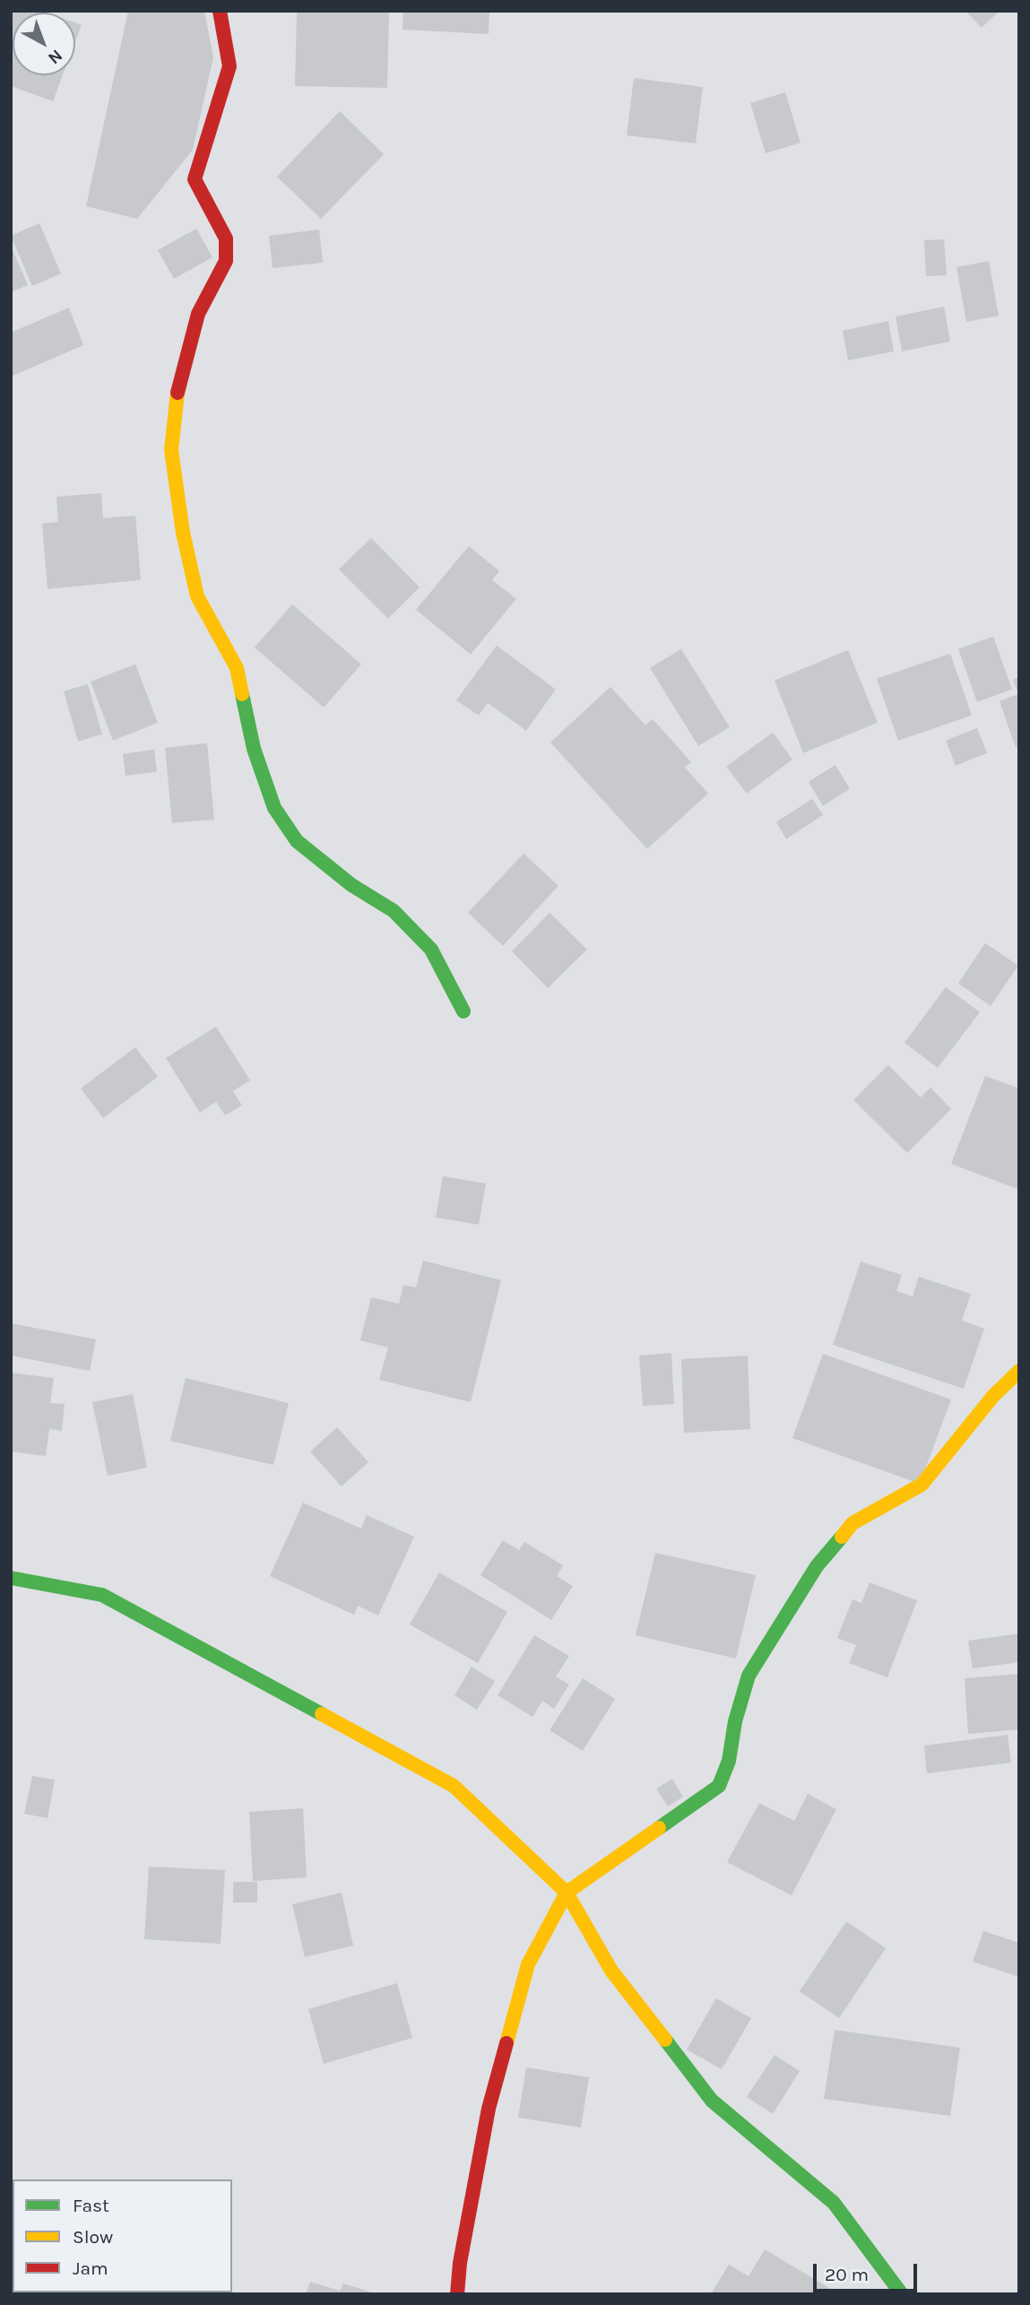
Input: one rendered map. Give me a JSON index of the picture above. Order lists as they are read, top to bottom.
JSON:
{
  "legend": ["Fast", "Slow", "Jam"],
  "scale_bar": "20 m",
  "north": "bottom right"
}
